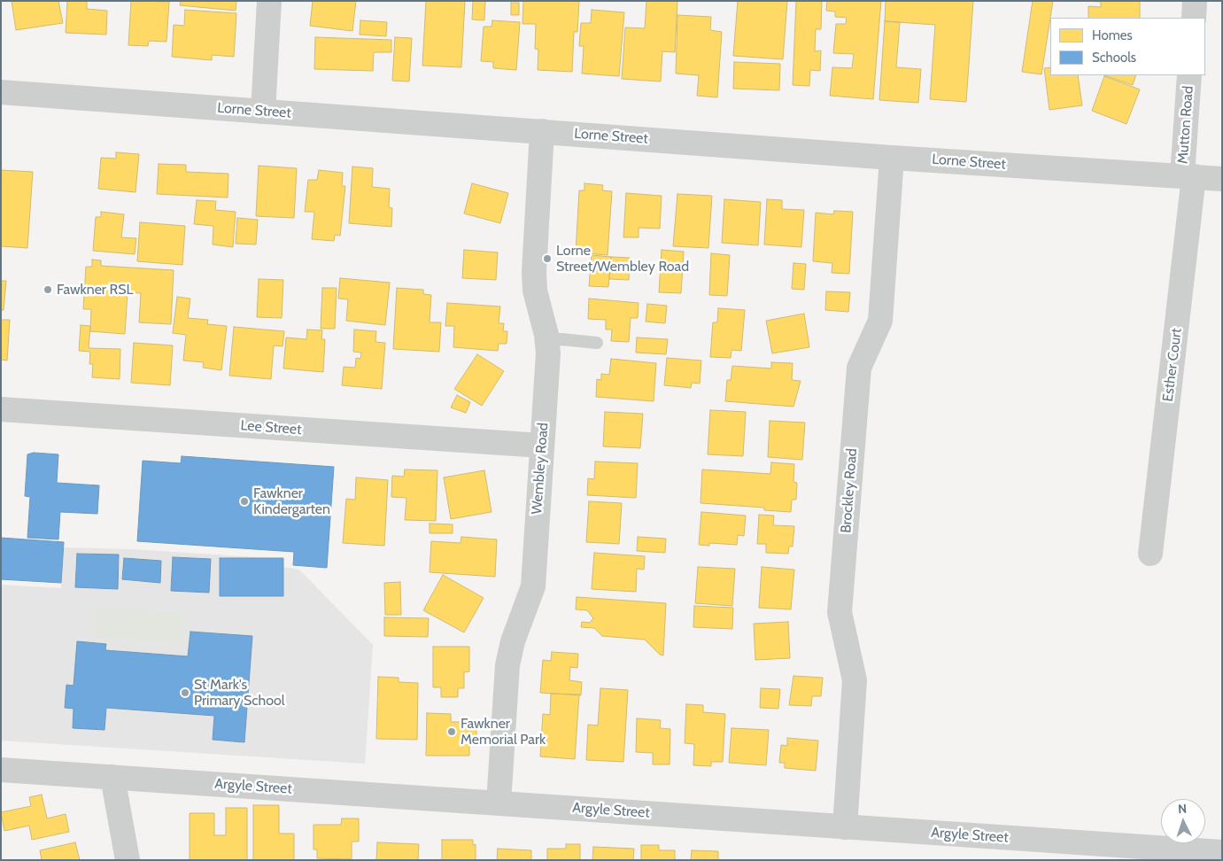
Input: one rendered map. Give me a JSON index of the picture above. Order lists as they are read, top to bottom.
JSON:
{
  "streets": {
    "street": [
      "Lorne Street",
      "Mutton Road",
      "Esther Court",
      "Lee Street",
      "Wembley Road",
      "Brockley Road",
      "Argyle Street"
    ]
  },
  "crossings": [
    ["Lorne Street", "Mutton Road"],
    ["Lorne Street", "Esther Court"],
    ["Lorne Street", "Wembley Road"],
    ["Lorne Street", "Brockley Road"],
    ["Mutton Road", "Esther Court"],
    ["Lee Street", "Wembley Road"],
    ["Wembley Road", "Argyle Street"],
    ["Brockley Road", "Argyle Street"]
  ],
  "places": [
    "Lorne Street/Wembley Road",
    "Fawkner RSL",
    "Fawkner Kindergarten",
    "St Mark's Primary School",
    "Fawkner Memorial Park"
  ],
  "legend": ["Homes", "Schools"],
  "north": "top"
}
